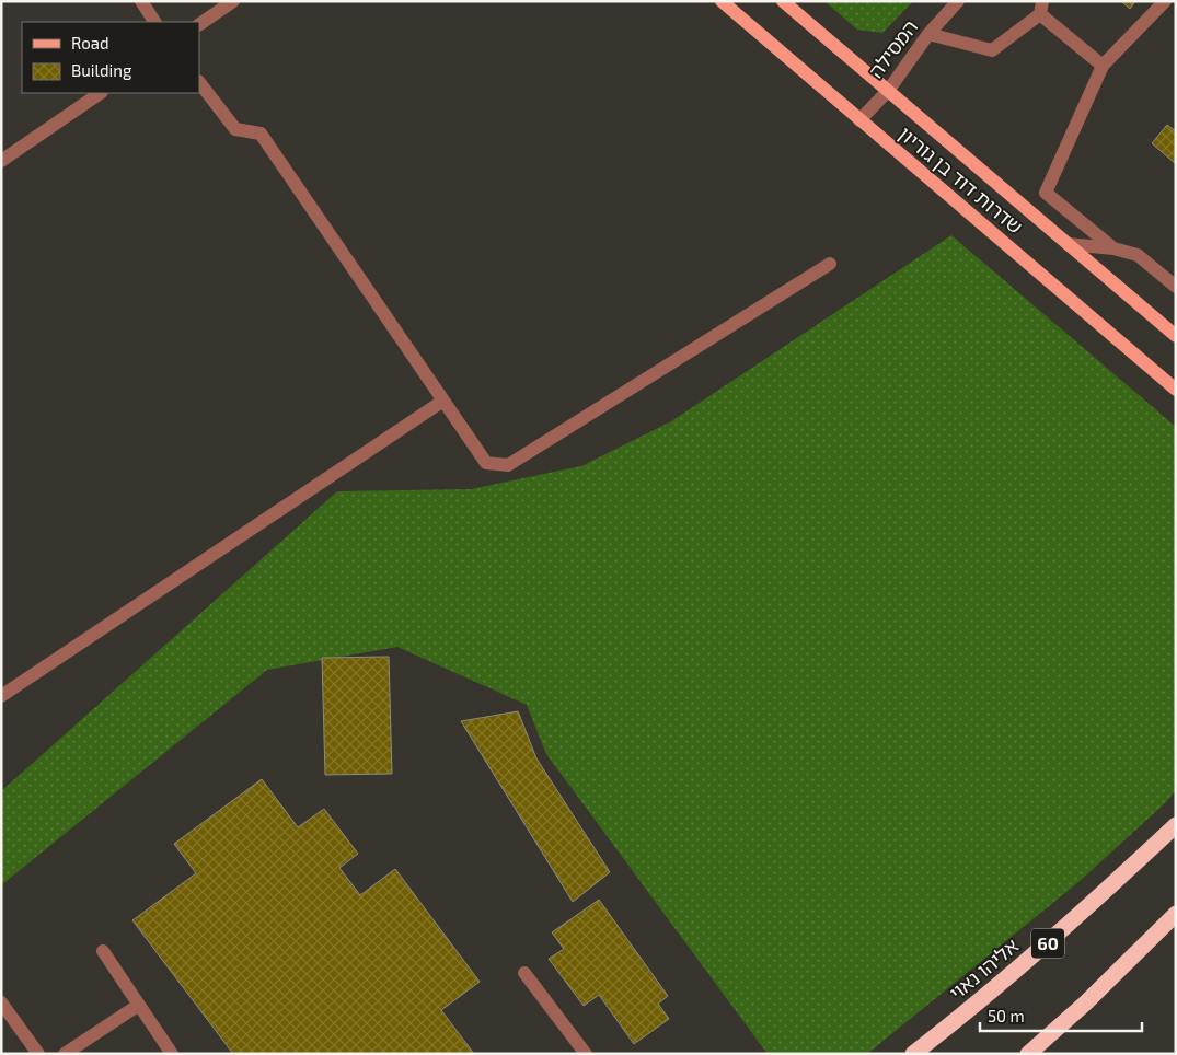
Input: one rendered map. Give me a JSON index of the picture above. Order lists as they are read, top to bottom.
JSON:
{
  "streets": {
    "highway": ["60", "אליהו נאוי"],
    "main road": ["שדרות דוד בן גוריון"],
    "street": ["המסילה"]
  },
  "crossings": [
    ["המסילה", "שדרות דוד בן גוריון"]
  ],
  "legend": ["Road", "Building"],
  "scale_bar": "50 m"
}
